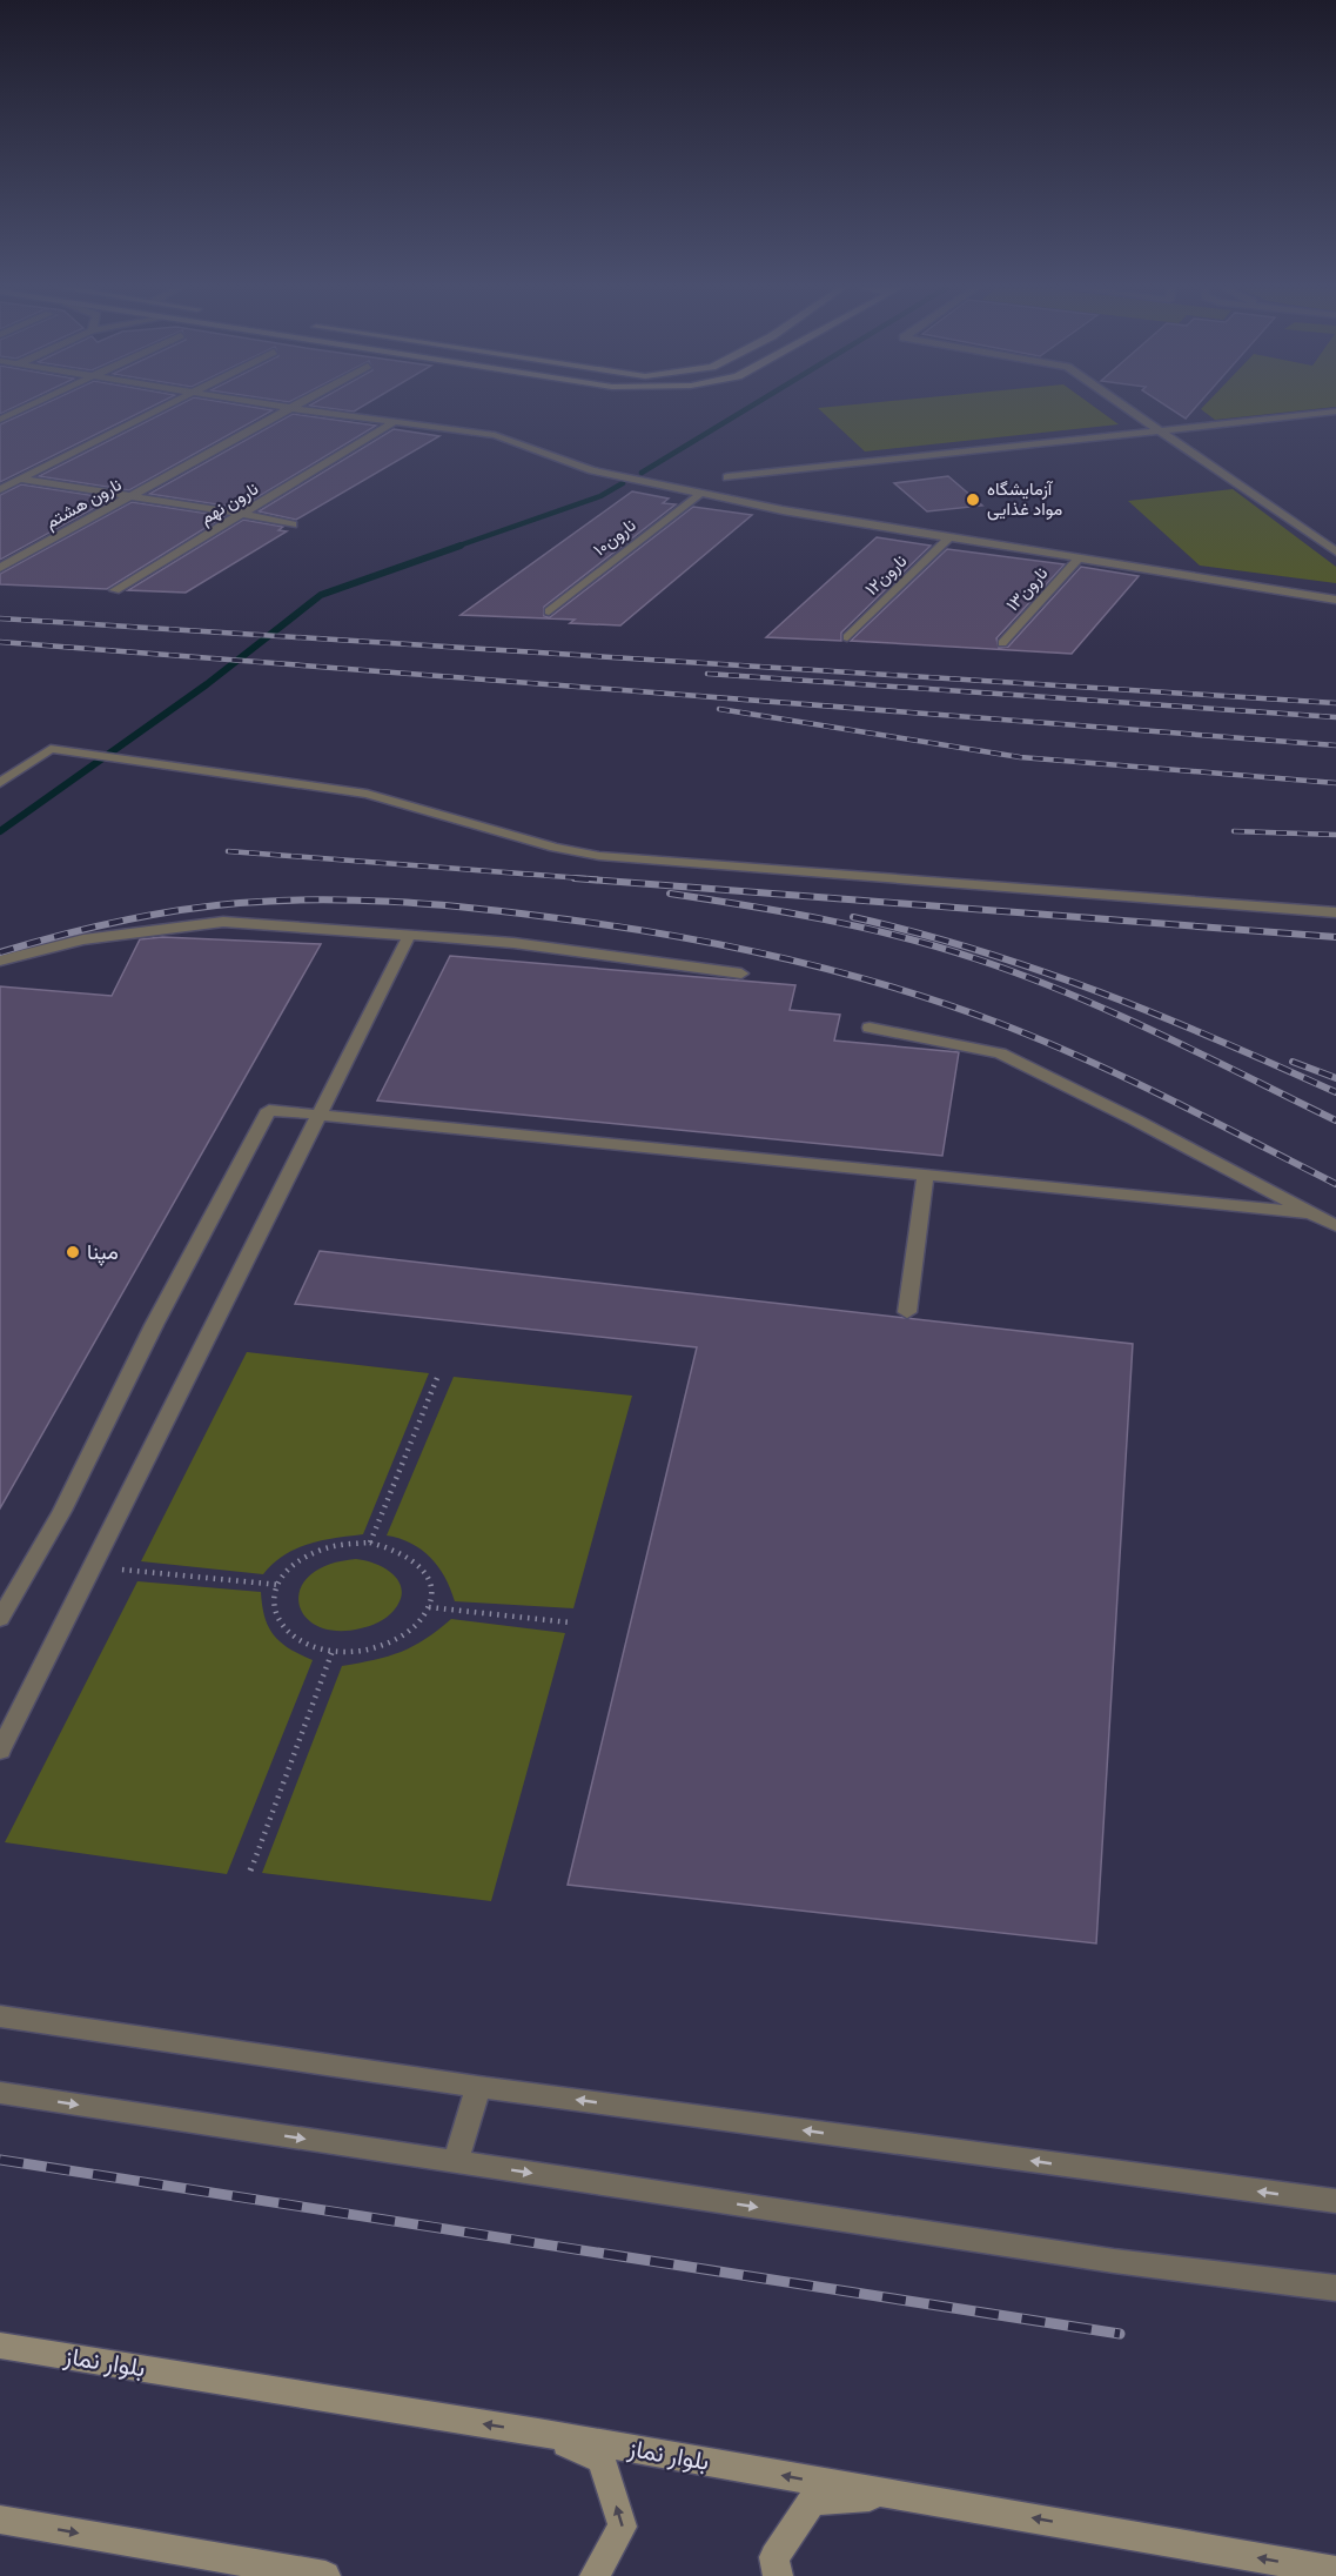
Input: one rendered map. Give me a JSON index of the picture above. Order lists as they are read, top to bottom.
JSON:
{
  "streets": {
    "main road": ["بلوار نماز"],
    "street": [
      "نارون هشتم",
      "نارون نهم",
      "نارون۱۰",
      "نارون۱۲",
      "نارون۱۳"
    ]
  },
  "one_way": ["بلوار نماز"],
  "places": ["آزمایشگاه مواد غذایی", "مپنا"]
}
